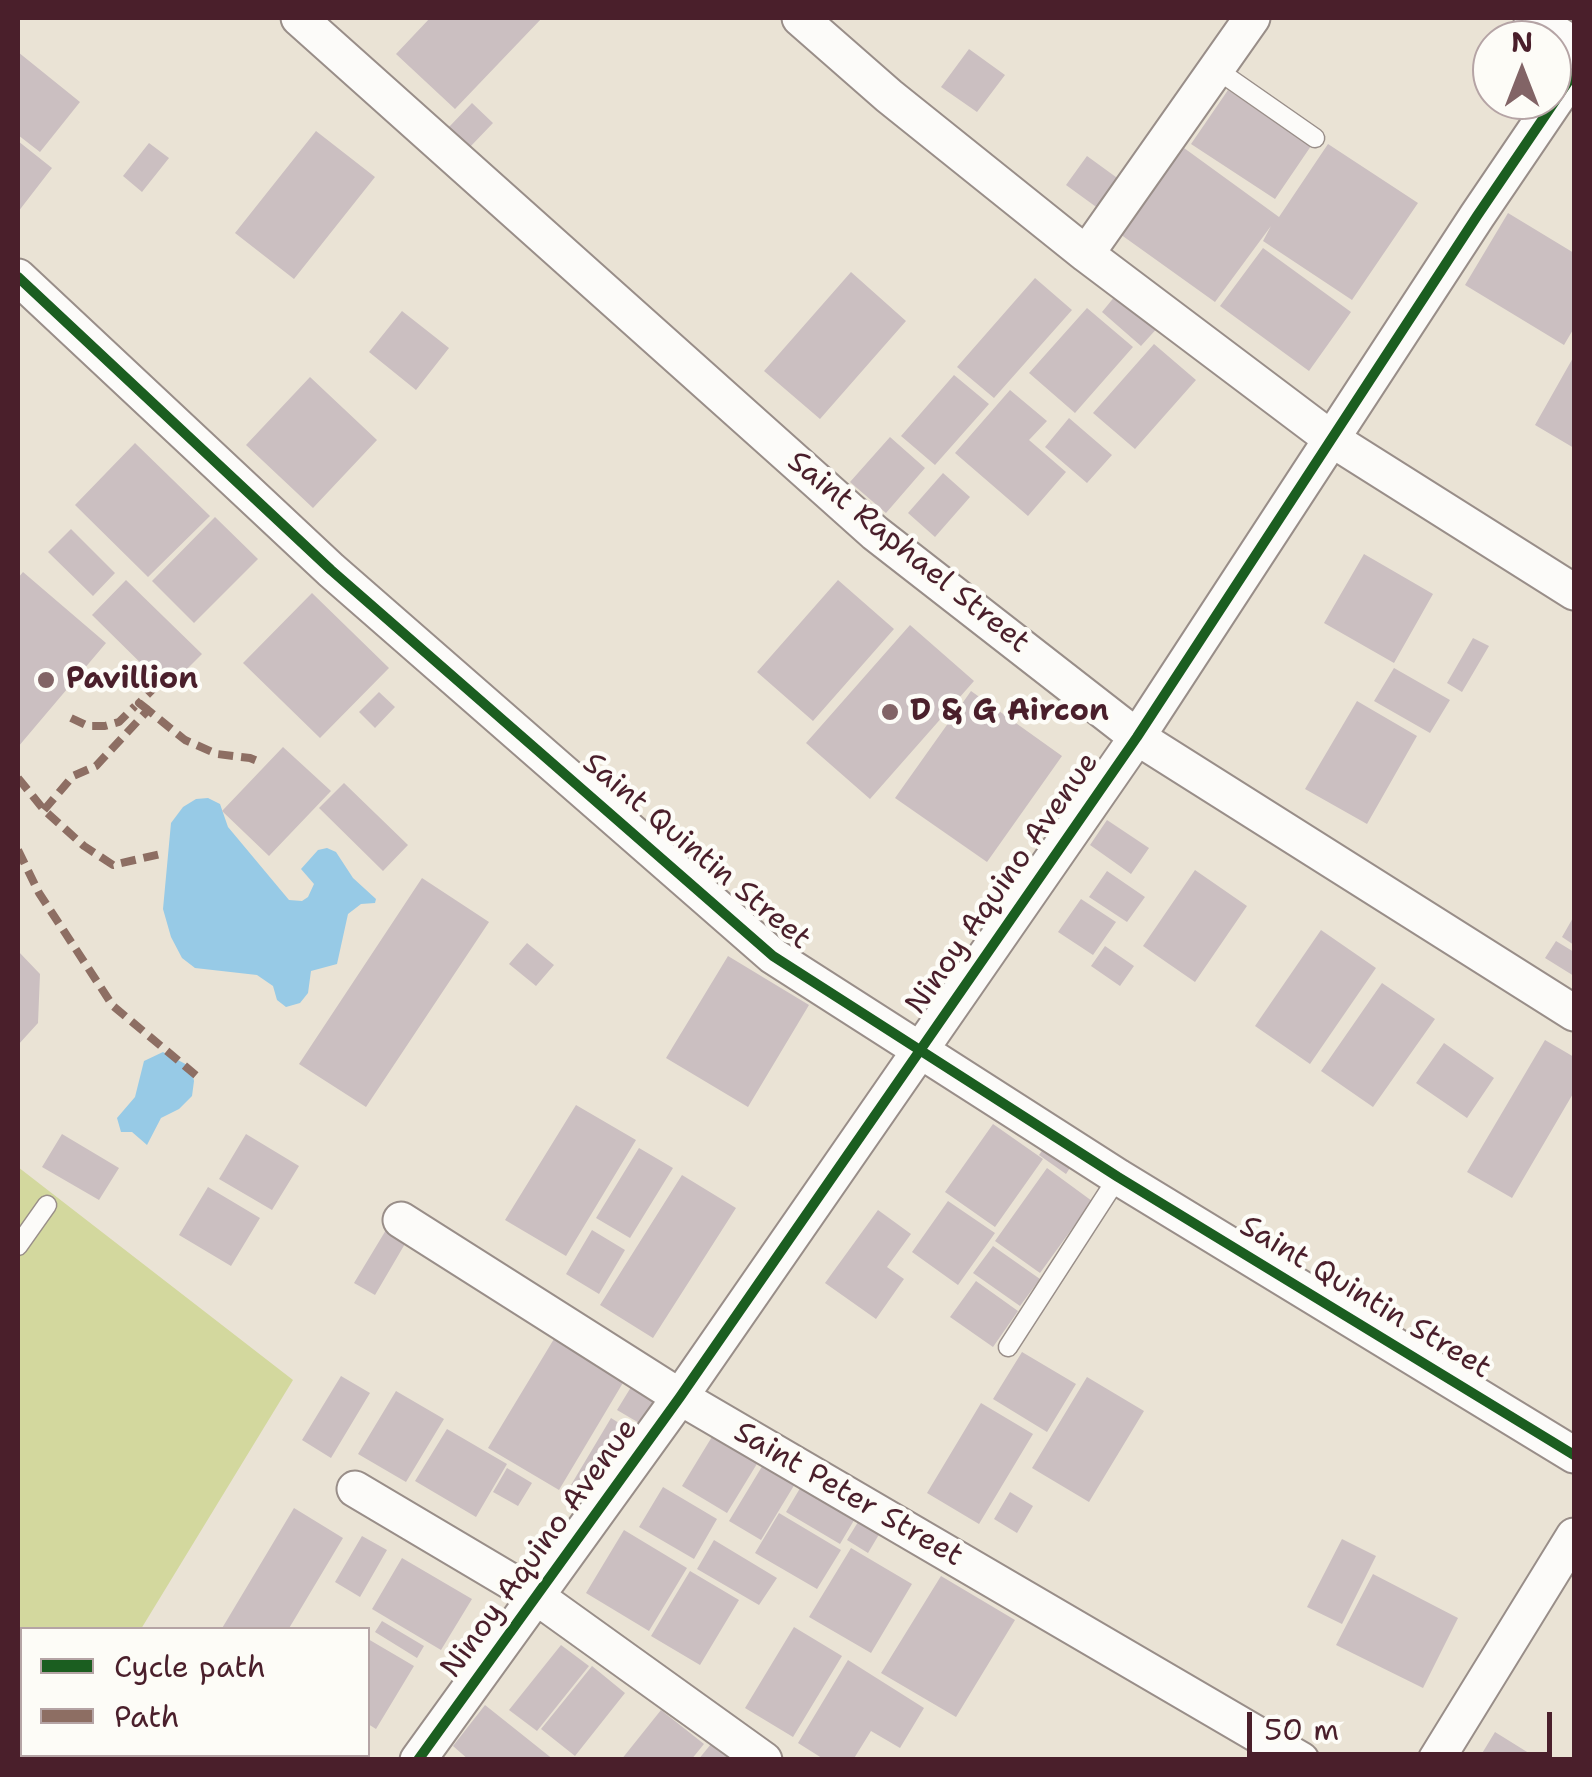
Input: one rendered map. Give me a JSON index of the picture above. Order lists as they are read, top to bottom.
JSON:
{
  "streets": {
    "street": [
      "Saint Raphael Street",
      "Saint Quintin Street",
      "Ninoy Aquino Avenue",
      "Saint Peter Street"
    ]
  },
  "crossings": [
    ["Saint Raphael Street", "Ninoy Aquino Avenue"],
    ["Saint Quintin Street", "Ninoy Aquino Avenue"],
    ["Ninoy Aquino Avenue", "Saint Peter Street"]
  ],
  "places": ["Pavillion", "D & G Aircon"],
  "legend": ["Cycle path", "Path"],
  "scale_bar": "50 m",
  "north": "top"
}
